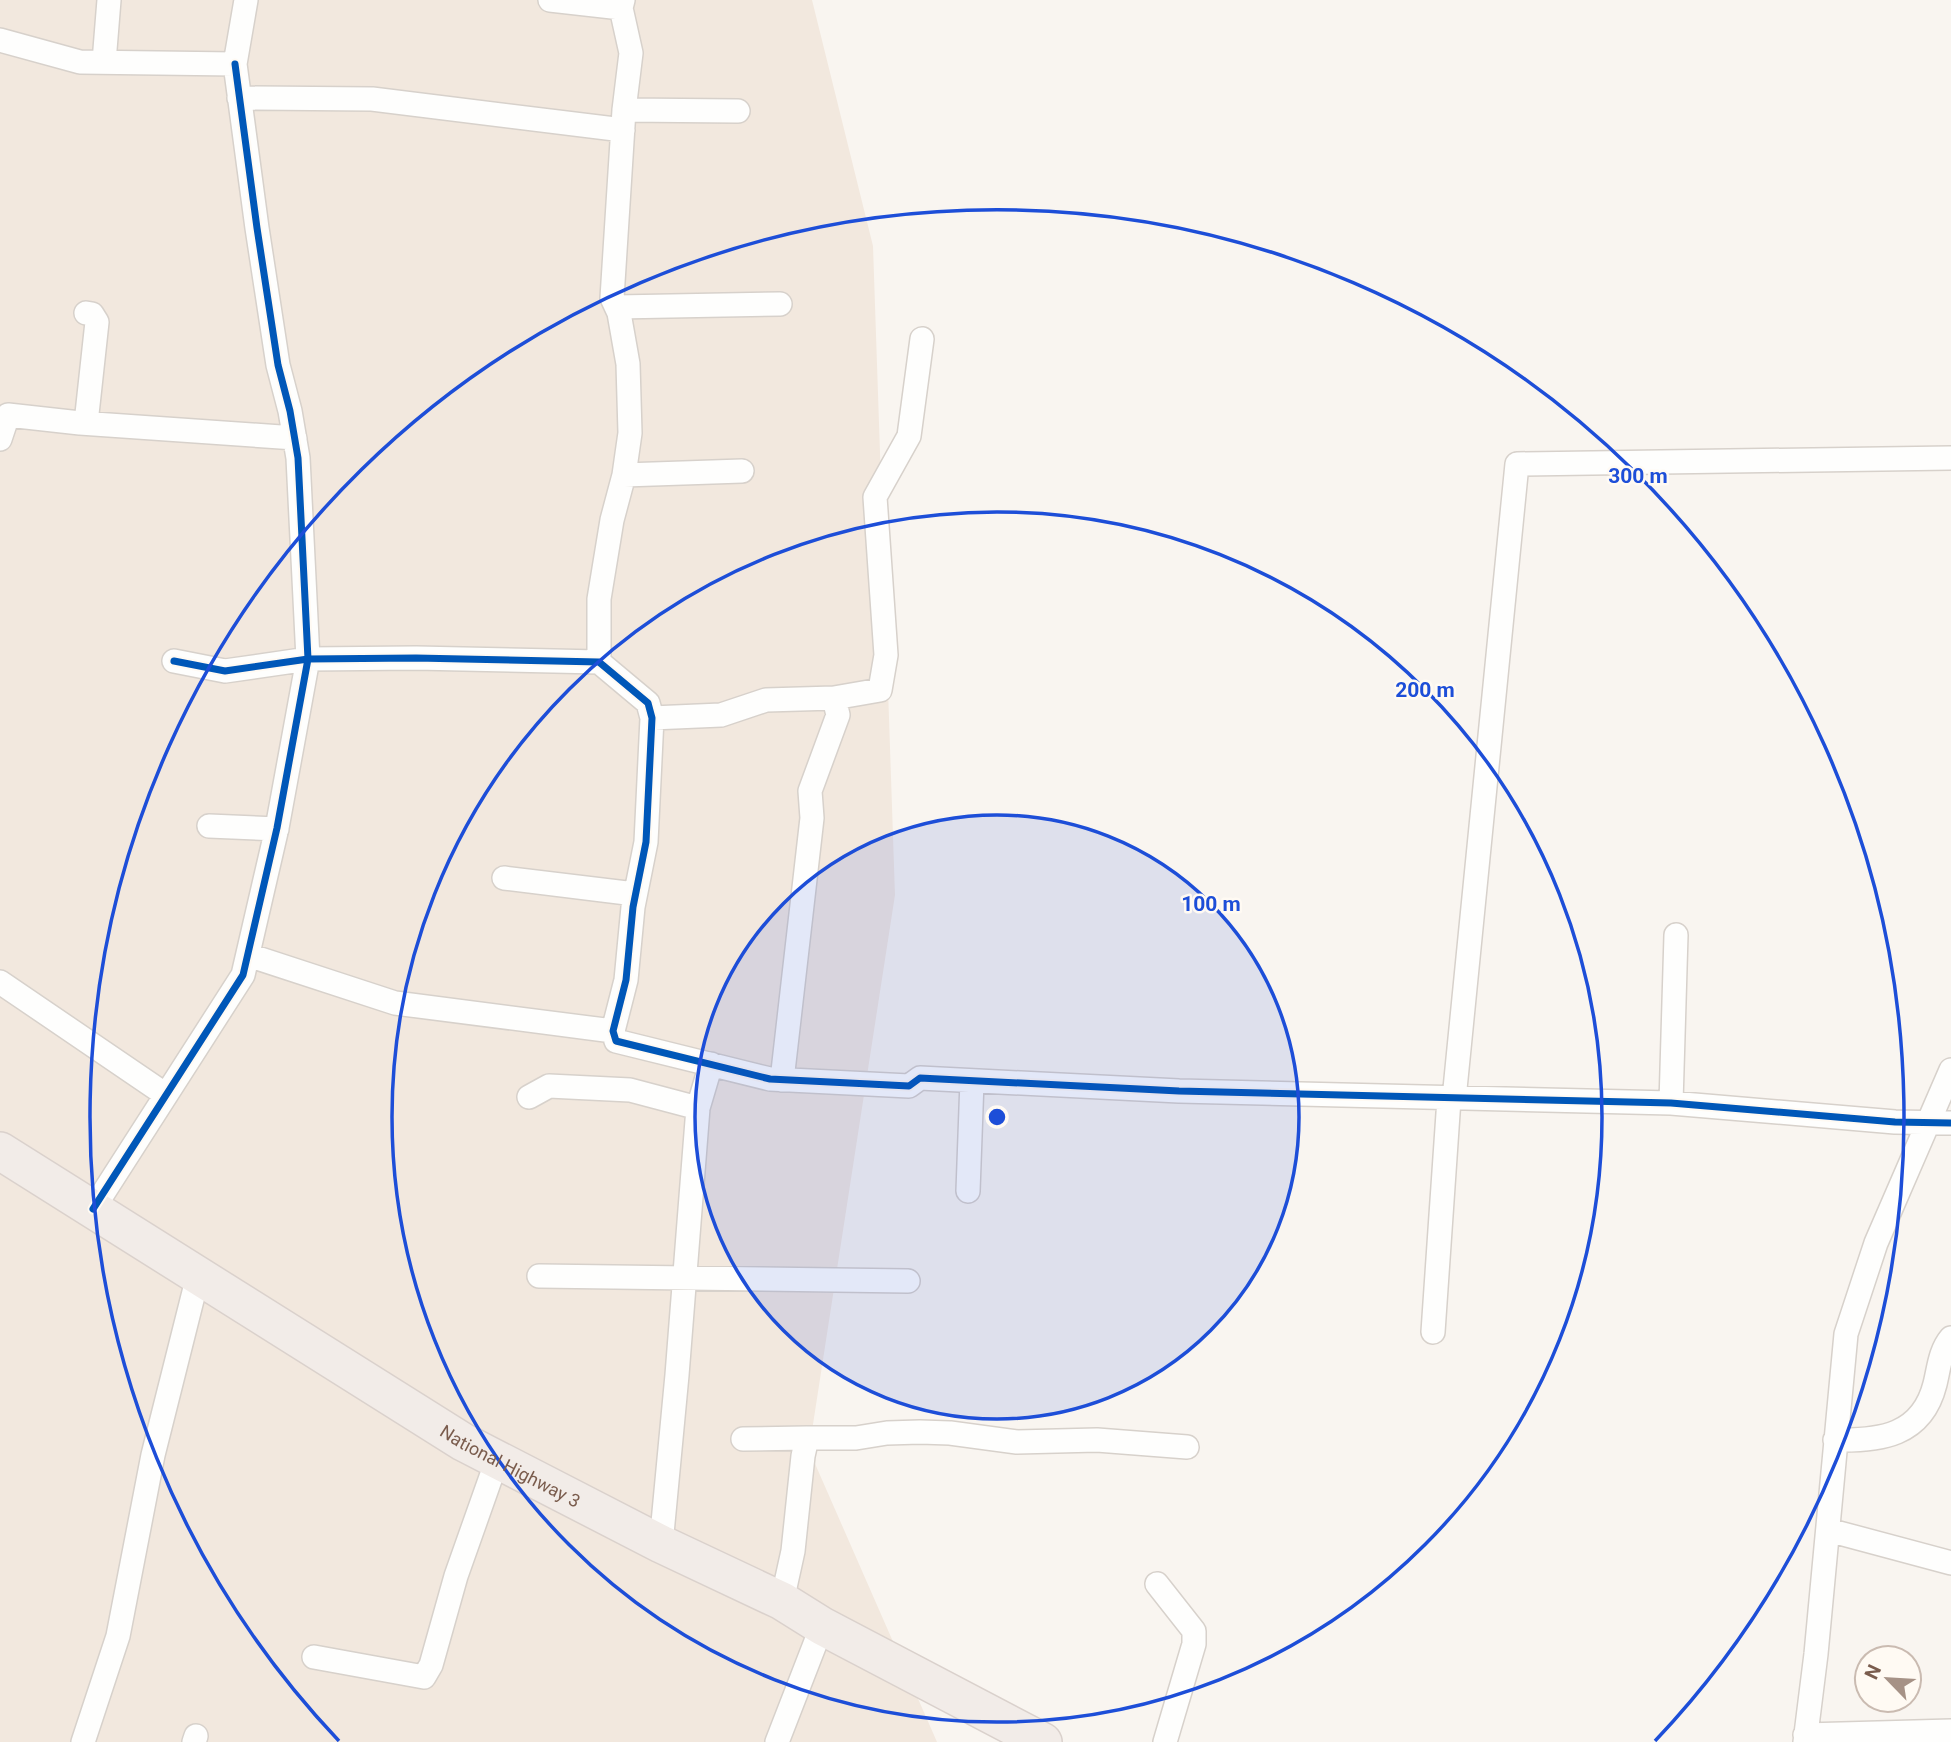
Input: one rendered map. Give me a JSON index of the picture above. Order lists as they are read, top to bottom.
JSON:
{
  "streets": {
    "highway": ["National Highway 3"]
  },
  "north": "top left",
  "rings": ["300 m", "200 m", "100 m"]
}
